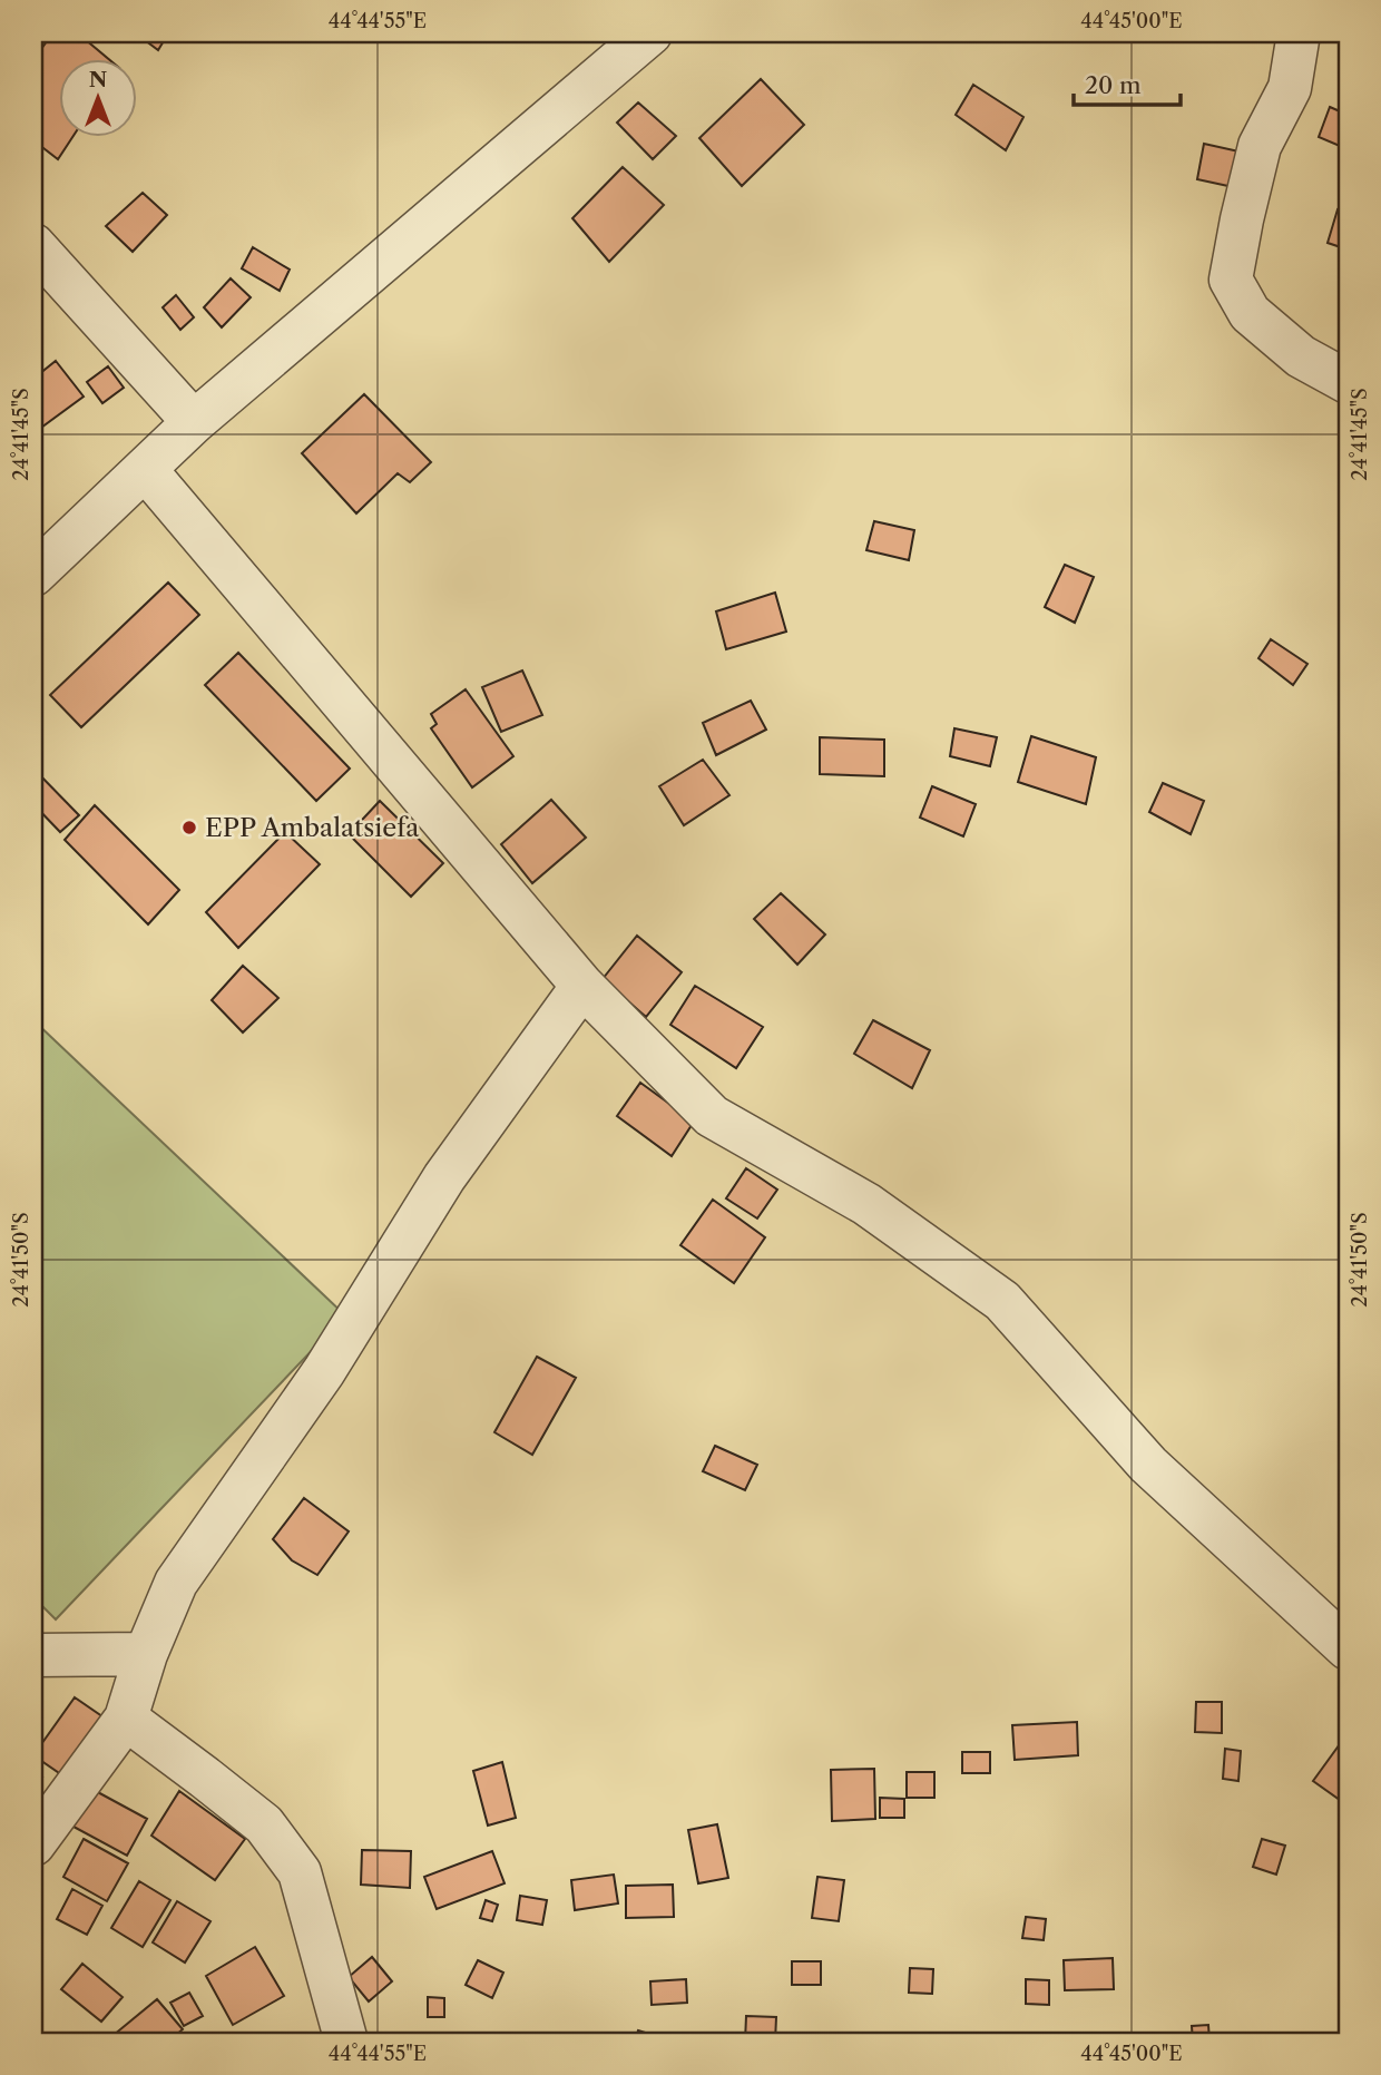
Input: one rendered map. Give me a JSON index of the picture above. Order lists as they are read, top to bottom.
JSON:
{
  "places": ["EPP Ambalatsiefa"],
  "scale_bar": "20 m",
  "north": "top",
  "coordinates": [
    "44°44'55\"E",
    "44°45'00\"E",
    "24°41'45\"S",
    "24°41'50\"S"
  ]
}
